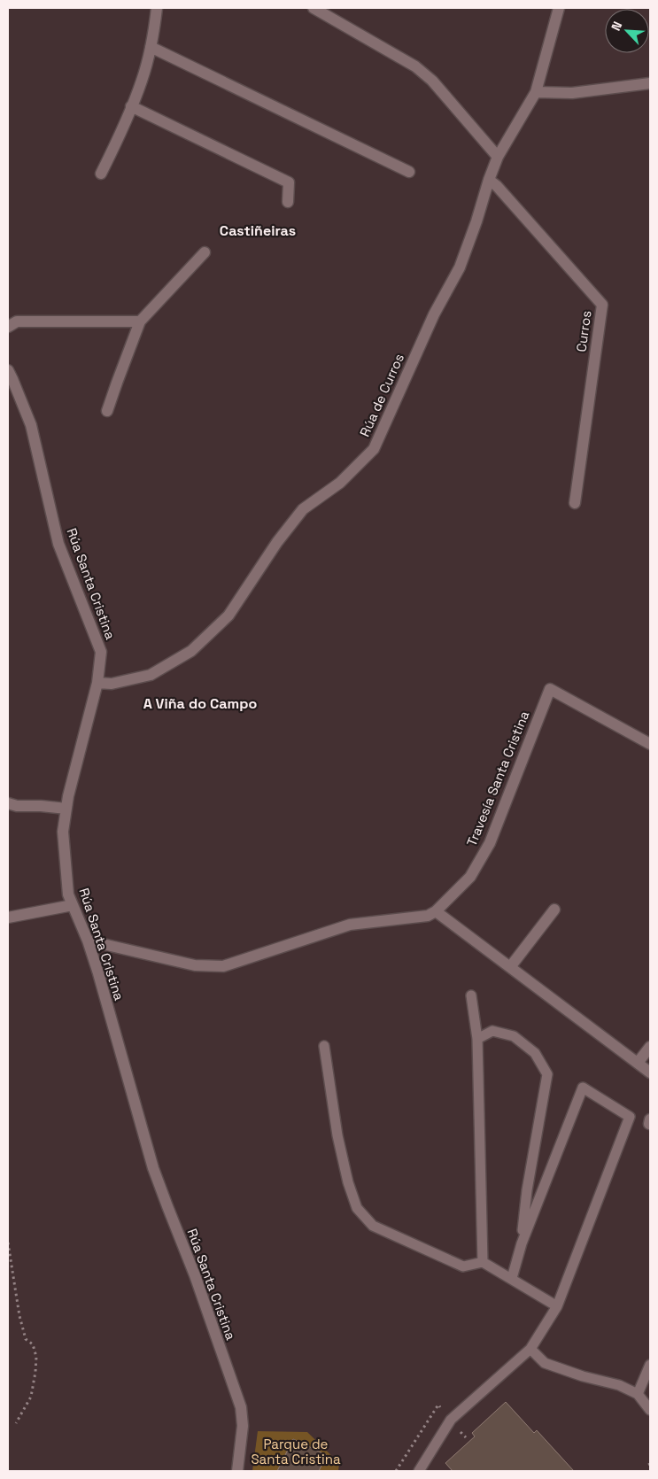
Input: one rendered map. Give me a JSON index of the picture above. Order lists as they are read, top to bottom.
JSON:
{
  "streets": {
    "street": [
      "Curros",
      "Rúa de Curros",
      "Rúa Santa Cristina",
      "Travesía Santa Cristina"
    ]
  },
  "crossings": [
    ["Curros", "Rúa de Curros"],
    ["Rúa de Curros", "Rúa Santa Cristina"]
  ],
  "districts": ["Castiñeiras", "A Viña do Campo"],
  "parks": ["Parque de Santa Cristina"],
  "north": "top left"
}
